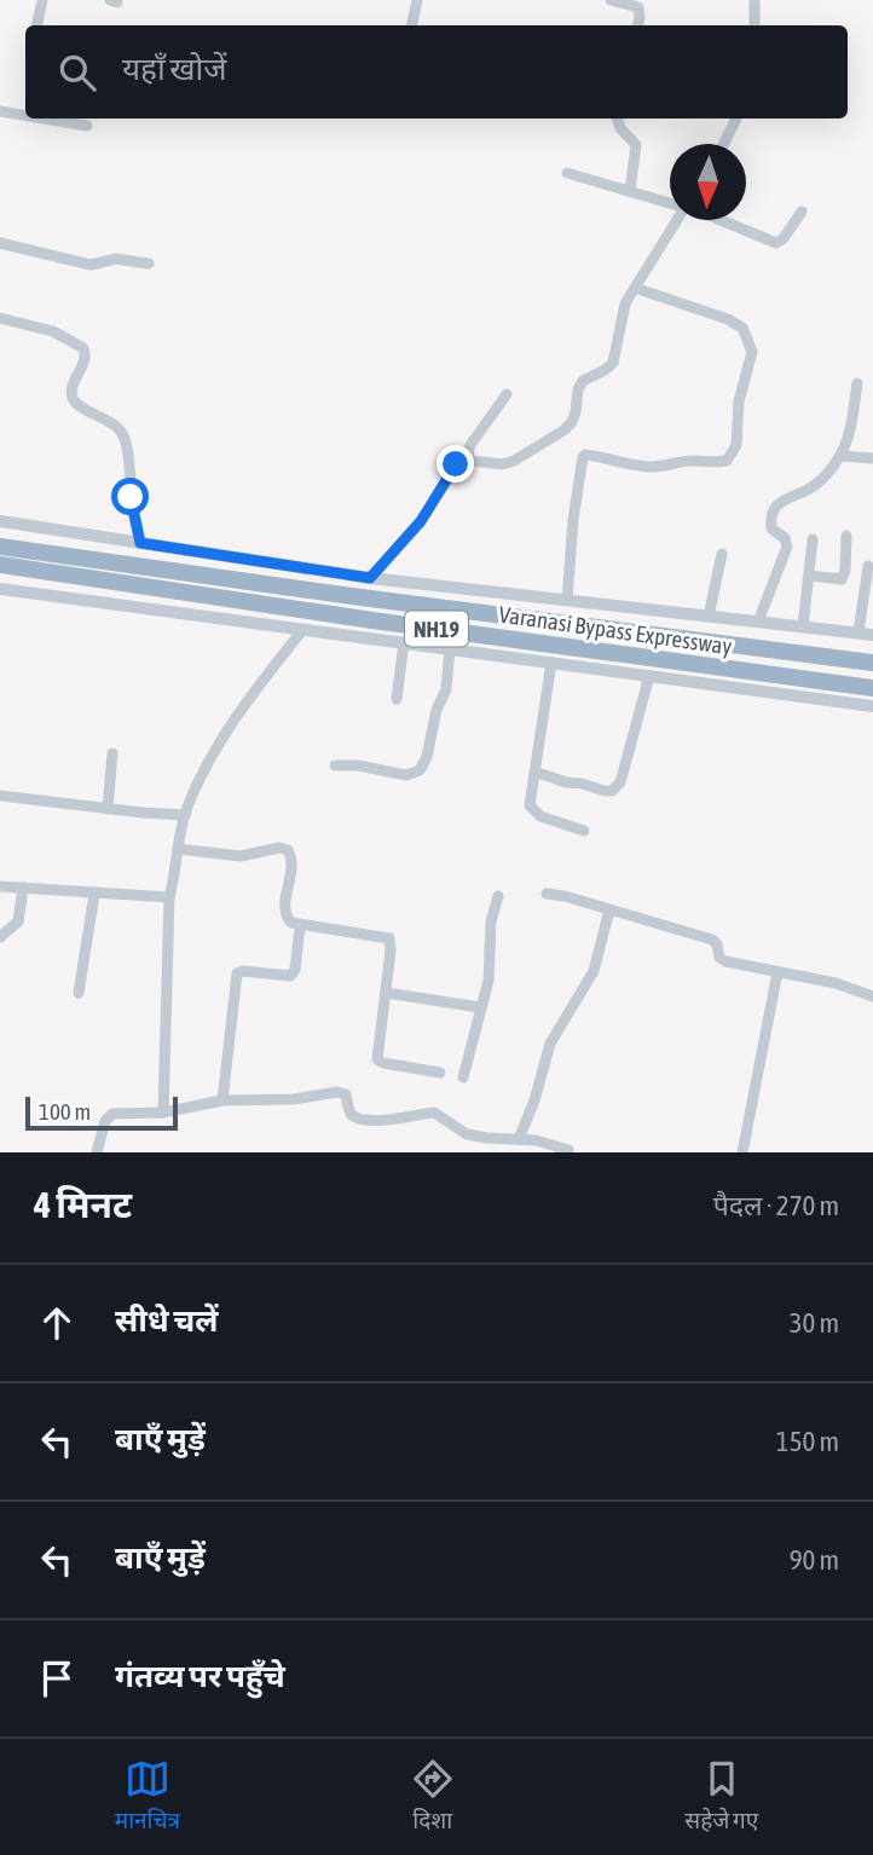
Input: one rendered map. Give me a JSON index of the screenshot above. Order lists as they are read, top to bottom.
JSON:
{
  "streets": {
    "highway": ["NH19", "Varanasi Bypass Expressway"]
  },
  "scale_bar": "100 m",
  "north": "bottom",
  "page": {
    "search": "यहाँ खोजें",
    "scale": "100 m",
    "heading": ["4 मिनट", "पैदल · 270 m"],
    "list": [
      ["सीधे चलें", "30 m"],
      ["बाएँ मुड़ें", "150 m"],
      ["बाएँ मुड़ें", "90 m"],
      "गंतव्य पर पहुँचे"
    ],
    "nav": ["मानचित्र", "दिशा", "सहेजे गए"]
  }
}
